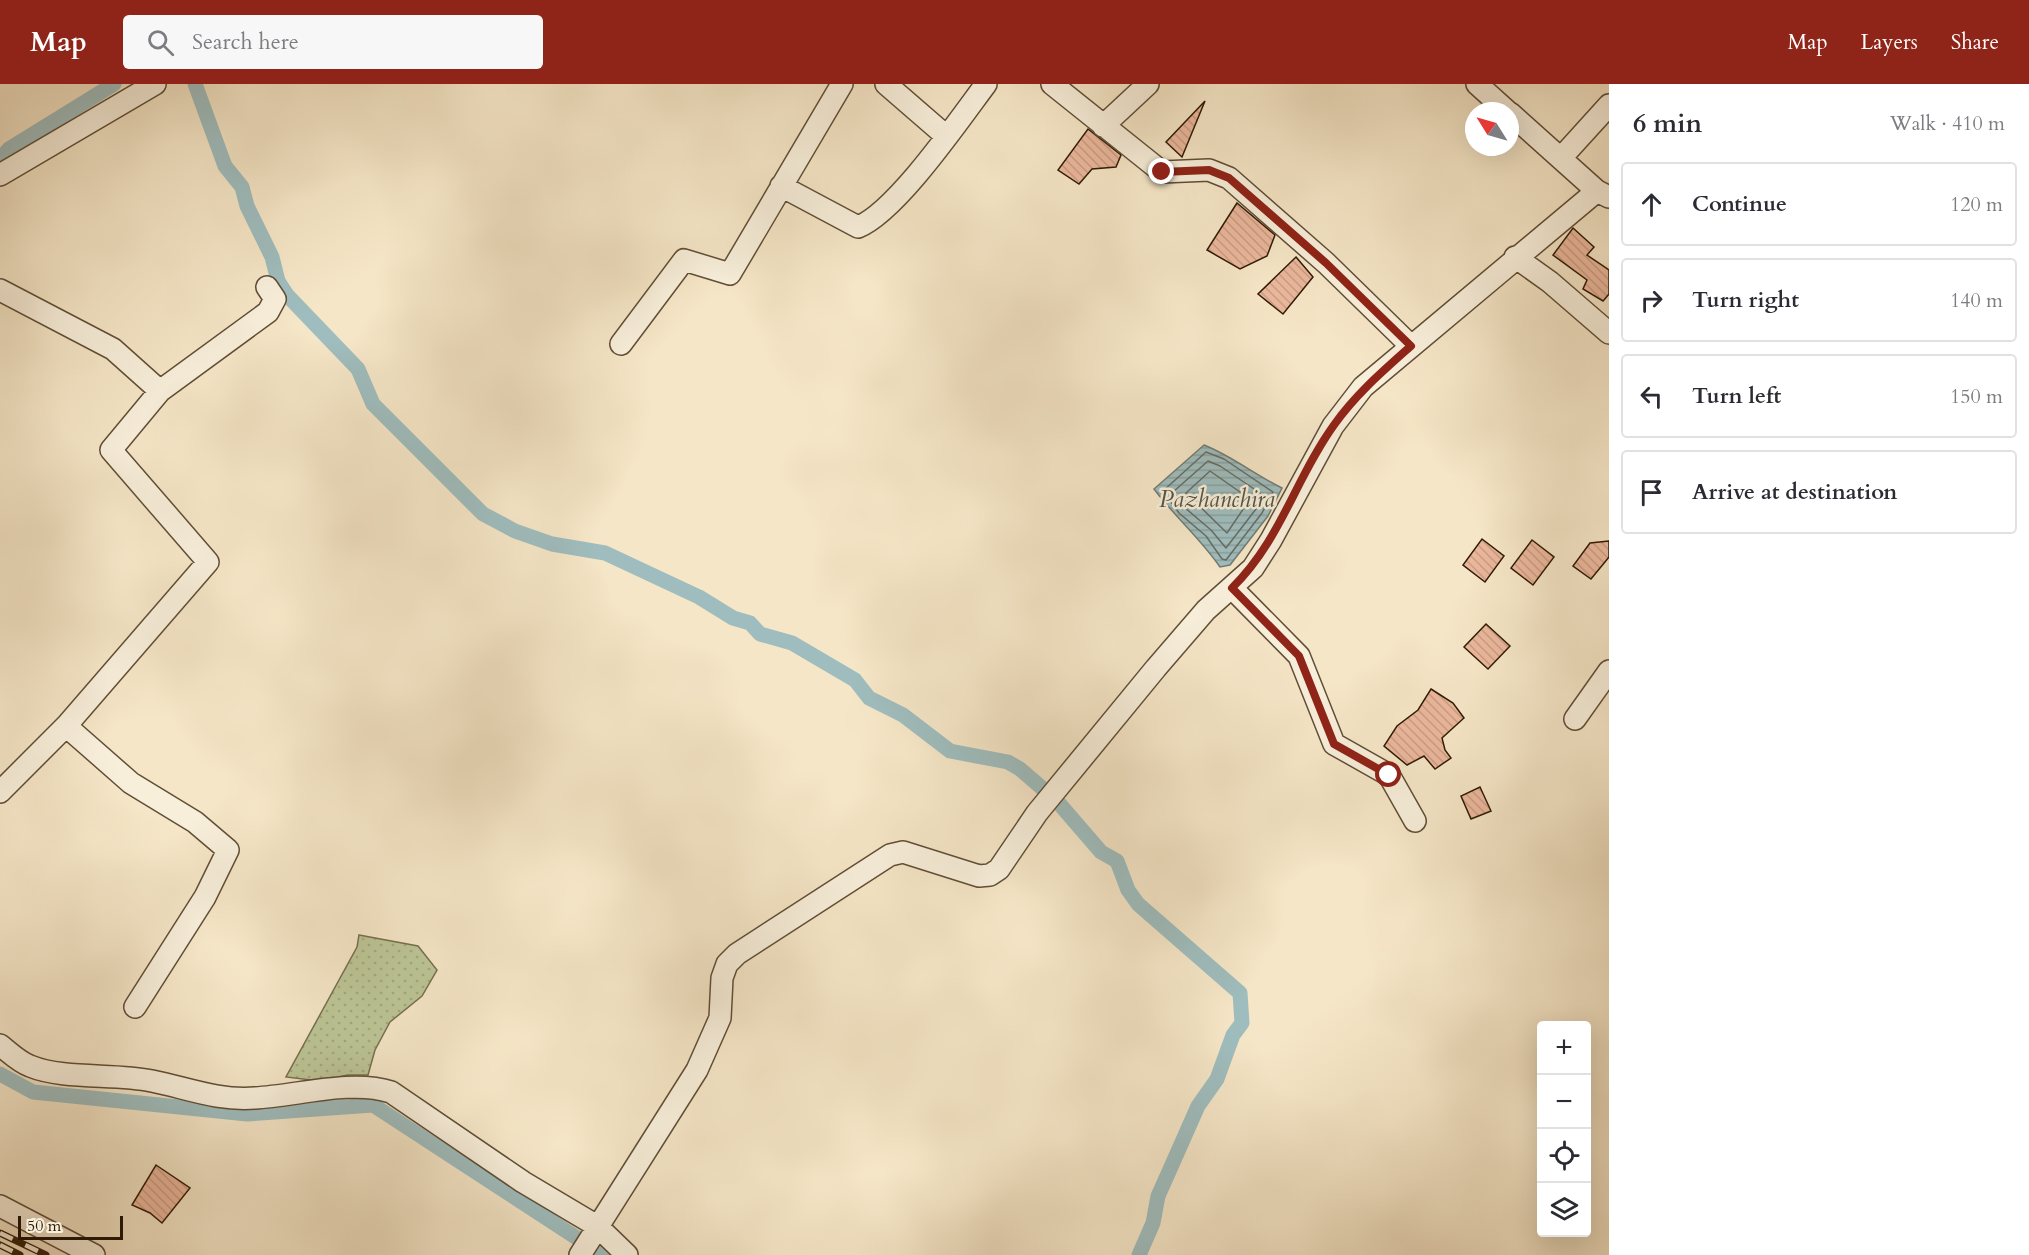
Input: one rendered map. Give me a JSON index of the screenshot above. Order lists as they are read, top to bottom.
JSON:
{
  "water": ["Pazhanchira"],
  "scale_bar": "50 m",
  "north": "top left",
  "page": {
    "header": "Map",
    "search": "Search here",
    "nav": ["Map", "Layers", "Share"],
    "heading": ["6 min", "Walk · 410 m"],
    "list": [
      ["Continue", "120 m"],
      ["Turn right", "140 m"],
      ["Turn left", "150 m"],
      "Arrive at destination"
    ],
    "map_buttons": ["+", "−"],
    "scale": "50 m"
  }
}
